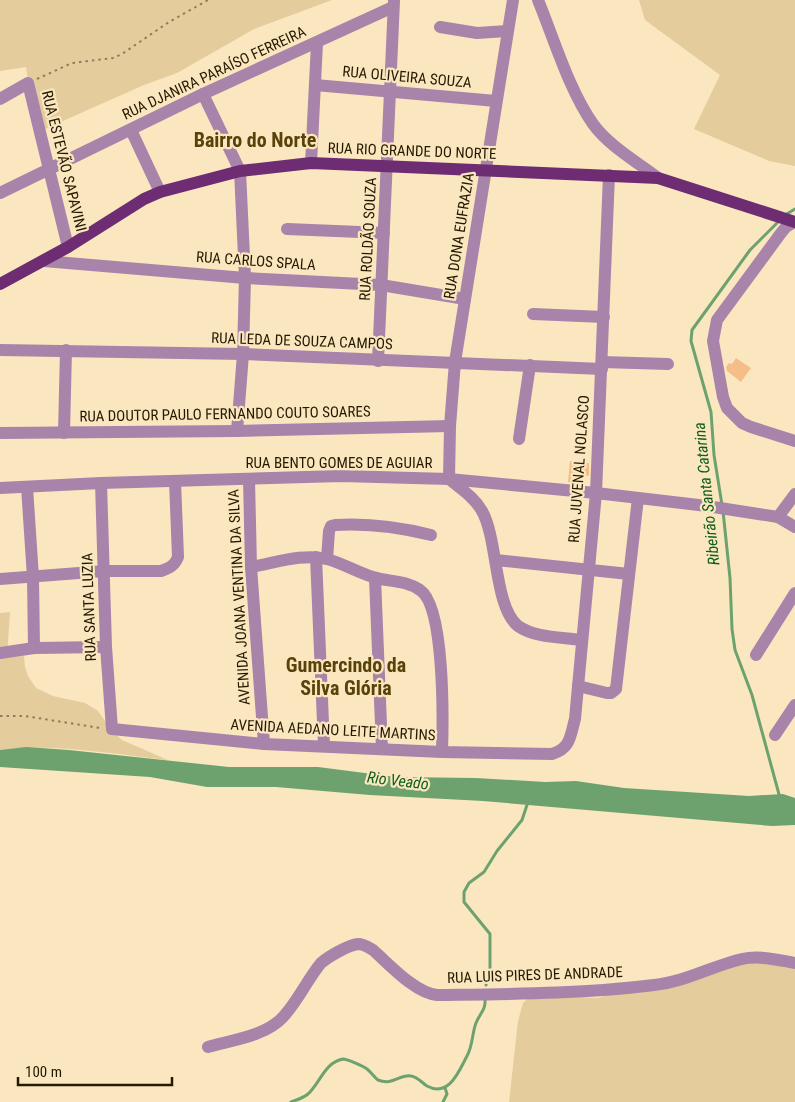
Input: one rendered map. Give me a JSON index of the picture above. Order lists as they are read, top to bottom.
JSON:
{
  "streets": {
    "main road": ["RUA RIO GRANDE DO NORTE"],
    "street": [
      "RUA DJANIRA PARAÍSO FERREIRA",
      "RUA OLIVEIRA SOUZA",
      "RUA ESTEVÃO SAPAVINI",
      "RUA DONA EUFRAZIA",
      "RUA ROLDÃO SOUZA",
      "RUA CARLOS SPALA",
      "RUA LEDA DE SOUZA CAMPOS",
      "RUA DOUTOR PAULO FERNANDO COUTO SOARES",
      "RUA BENTO GOMES DE AGUIAR",
      "RUA JUVENAL NOLASCO",
      "AVENIDA JOANA VENTINA DA SILVA",
      "RUA SANTA LUZIA",
      "AVENIDA AEDANO LEITE MARTINS",
      "RUA LUIS PIRES DE ANDRADE"
    ]
  },
  "crossings": [
    ["RUA DJANIRA PARAÍSO FERREIRA", "RUA ESTEVÃO SAPAVINI"],
    ["RUA DJANIRA PARAÍSO FERREIRA", "RUA ROLDÃO SOUZA"],
    ["RUA OLIVEIRA SOUZA", "RUA DONA EUFRAZIA"],
    ["RUA OLIVEIRA SOUZA", "RUA ROLDÃO SOUZA"],
    ["RUA RIO GRANDE DO NORTE", "RUA ESTEVÃO SAPAVINI"],
    ["RUA RIO GRANDE DO NORTE", "RUA DONA EUFRAZIA"],
    ["RUA RIO GRANDE DO NORTE", "RUA ROLDÃO SOUZA"],
    ["RUA RIO GRANDE DO NORTE", "RUA CARLOS SPALA"],
    ["RUA RIO GRANDE DO NORTE", "RUA JUVENAL NOLASCO"],
    ["RUA DONA EUFRAZIA", "RUA CARLOS SPALA"],
    ["RUA DONA EUFRAZIA", "RUA LEDA DE SOUZA CAMPOS"],
    ["RUA DONA EUFRAZIA", "RUA DOUTOR PAULO FERNANDO COUTO SOARES"],
    ["RUA DONA EUFRAZIA", "RUA BENTO GOMES DE AGUIAR"],
    ["RUA ROLDÃO SOUZA", "RUA CARLOS SPALA"],
    ["RUA ROLDÃO SOUZA", "RUA LEDA DE SOUZA CAMPOS"],
    ["RUA LEDA DE SOUZA CAMPOS", "RUA JUVENAL NOLASCO"],
    ["RUA BENTO GOMES DE AGUIAR", "RUA JUVENAL NOLASCO"],
    ["RUA BENTO GOMES DE AGUIAR", "AVENIDA JOANA VENTINA DA SILVA"],
    ["RUA BENTO GOMES DE AGUIAR", "RUA SANTA LUZIA"],
    ["RUA JUVENAL NOLASCO", "AVENIDA AEDANO LEITE MARTINS"],
    ["AVENIDA JOANA VENTINA DA SILVA", "AVENIDA AEDANO LEITE MARTINS"],
    ["RUA SANTA LUZIA", "AVENIDA AEDANO LEITE MARTINS"]
  ],
  "districts": ["Bairro do Norte", "Gumercindo da Silva Glória"],
  "water": ["Ribeirão Santa Catarina", "Rio Veado"],
  "scale_bar": "100 m"
}
